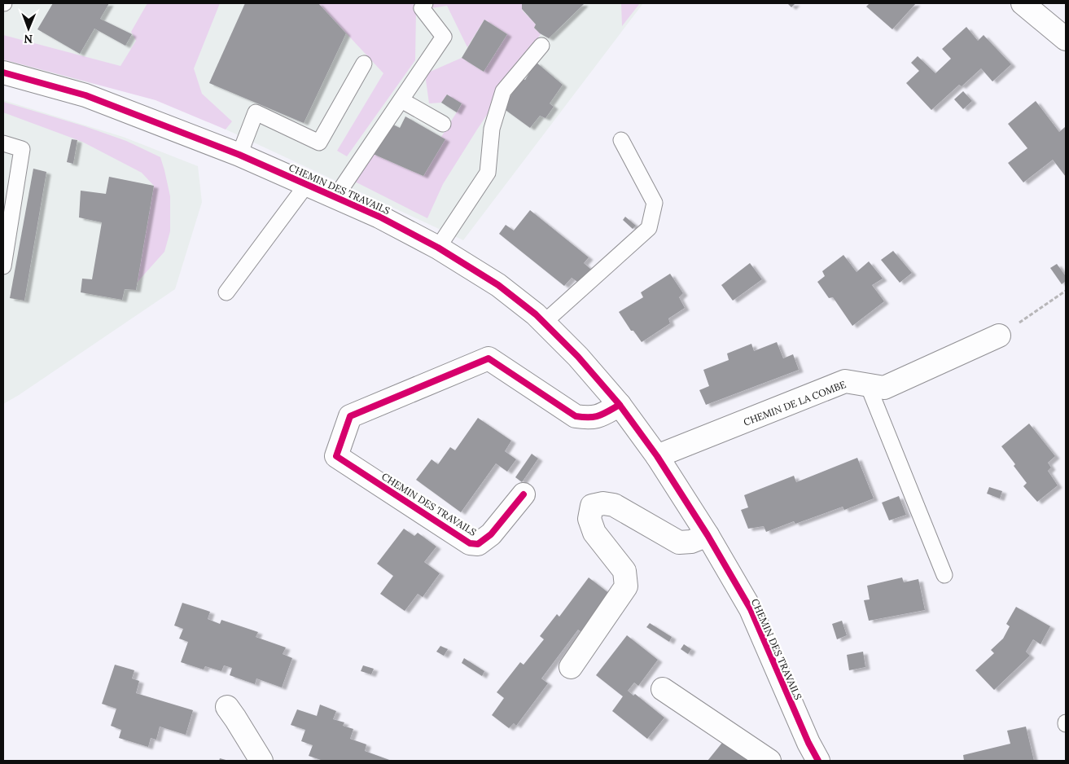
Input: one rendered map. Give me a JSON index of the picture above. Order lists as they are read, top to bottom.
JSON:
{
  "streets": {
    "street": ["CHEMIN DES TRAVAILS", "CHEMIN DE LA COMBE"]
  },
  "crossings": [
    ["CHEMIN DES TRAVAILS", "CHEMIN DE LA COMBE"]
  ],
  "north": "bottom"
}
